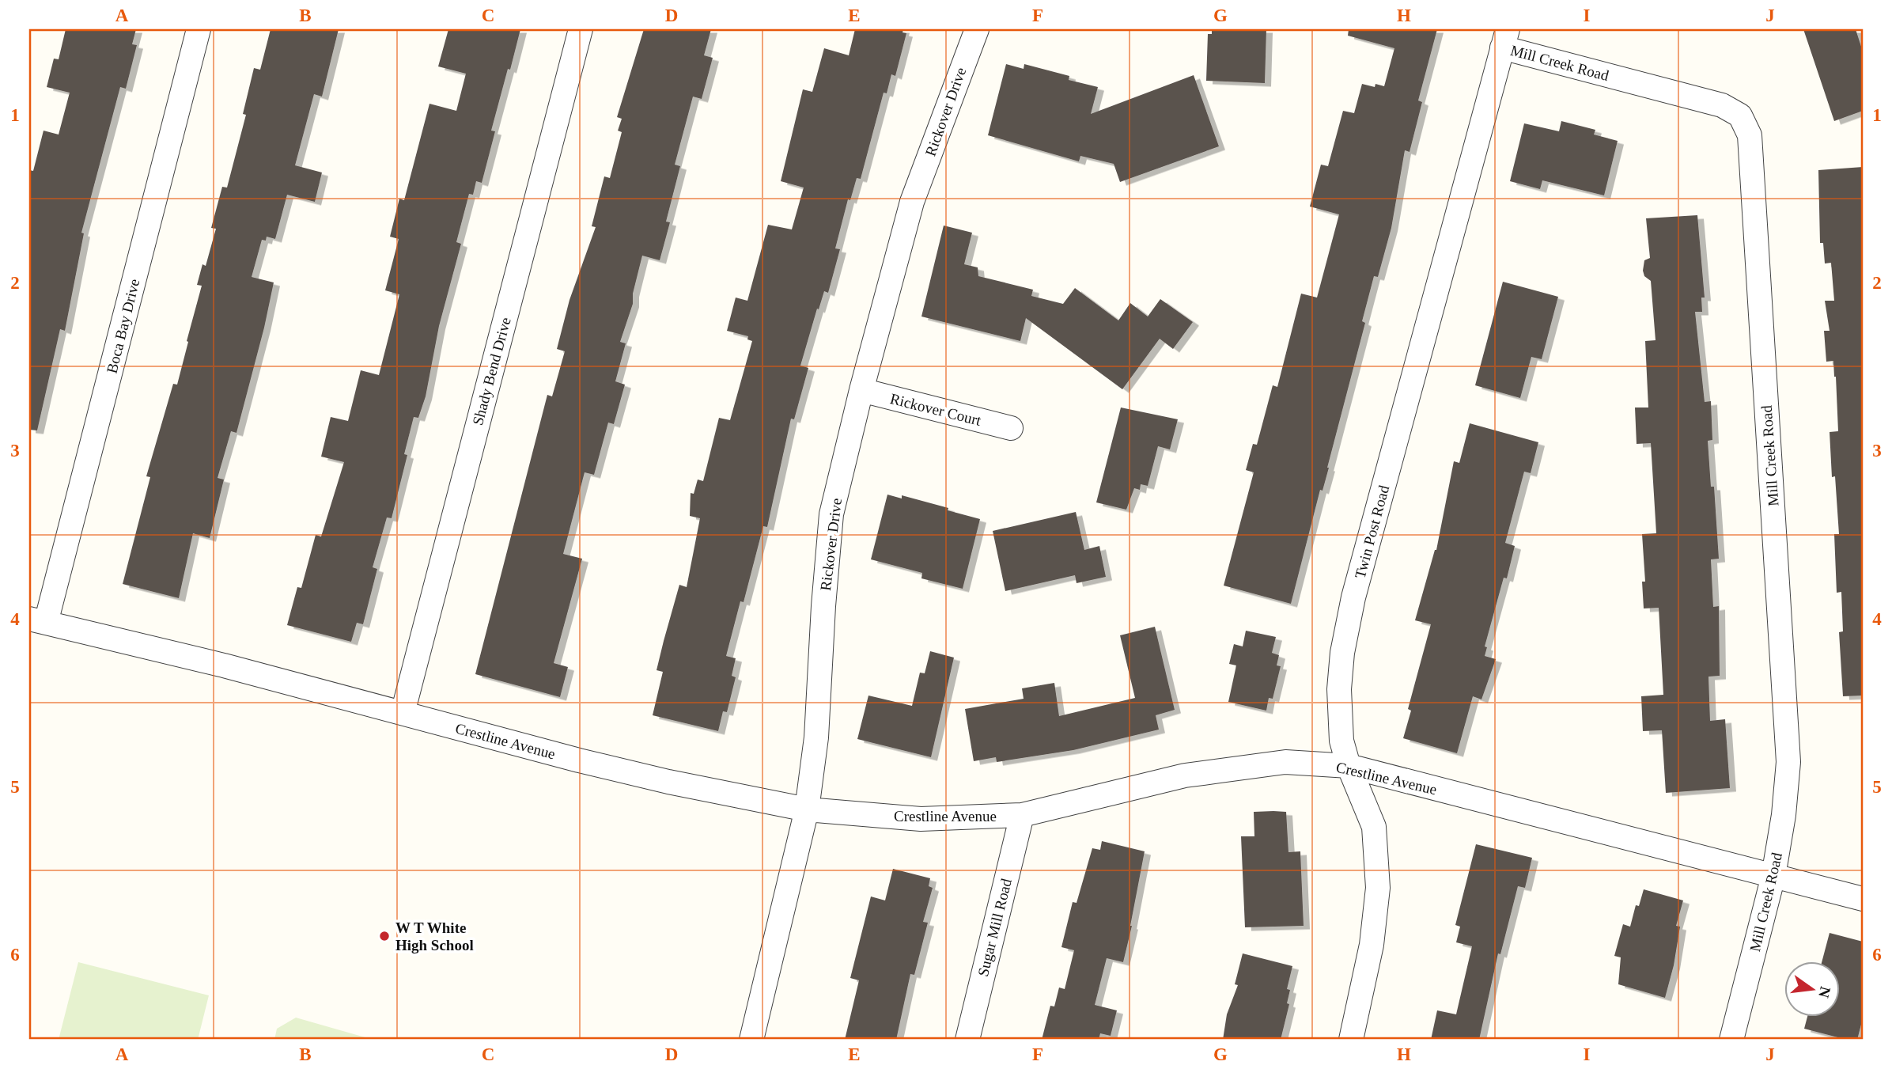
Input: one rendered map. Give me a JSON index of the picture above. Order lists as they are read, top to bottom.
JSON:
{
  "streets": {
    "street": [
      "Mill Creek Road",
      "Rickover Drive",
      "Boca Bay Drive",
      "Shady Bend Drive",
      "Rickover Court",
      "Twin Post Road",
      "Crestline Avenue",
      "Sugar Mill Road"
    ]
  },
  "crossings": [
    ["Mill Creek Road", "Twin Post Road"],
    ["Mill Creek Road", "Crestline Avenue"],
    ["Rickover Drive", "Rickover Court"],
    ["Rickover Drive", "Crestline Avenue"],
    ["Boca Bay Drive", "Crestline Avenue"],
    ["Shady Bend Drive", "Crestline Avenue"],
    ["Twin Post Road", "Crestline Avenue"],
    ["Crestline Avenue", "Sugar Mill Road"]
  ],
  "places": ["W T White High School"],
  "north": "right",
  "grid": {
    "columns": [
      "A",
      "B",
      "C",
      "D",
      "E",
      "F",
      "G",
      "H",
      "I",
      "J"
    ],
    "rows": [
      "1",
      "2",
      "3",
      "4",
      "5",
      "6"
    ]
  }
}
